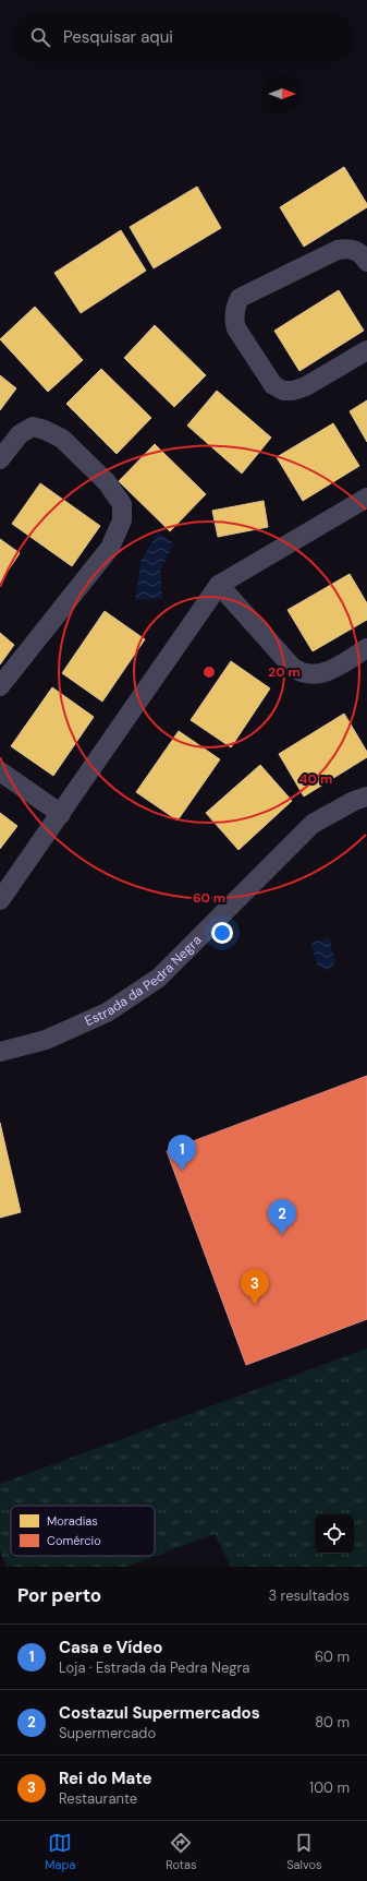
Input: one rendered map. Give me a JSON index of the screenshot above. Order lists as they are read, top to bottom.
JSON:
{
  "streets": {
    "street": ["Estrada da Pedra Negra"]
  },
  "legend": ["Moradias", "Comércio"],
  "north": "right",
  "page": {
    "search": "Pesquisar aqui",
    "pins": ["1", "2", "3"],
    "heading": ["Por perto", "3 resultados"],
    "list": [
      {
        "mark": "1",
        "name": "Casa e Vídeo",
        "note": "Loja · Estrada da Pedra Negra",
        "value": "60 m"
      },
      {
        "mark": "2",
        "name": "Costazul Supermercados",
        "note": "Supermercado",
        "value": "80 m"
      },
      {
        "mark": "3",
        "name": "Rei do Mate",
        "note": "Restaurante",
        "value": "100 m"
      }
    ],
    "nav": ["Mapa", "Rotas", "Salvos"]
  },
  "rings": ["20 m", "40 m", "60 m"]
}
